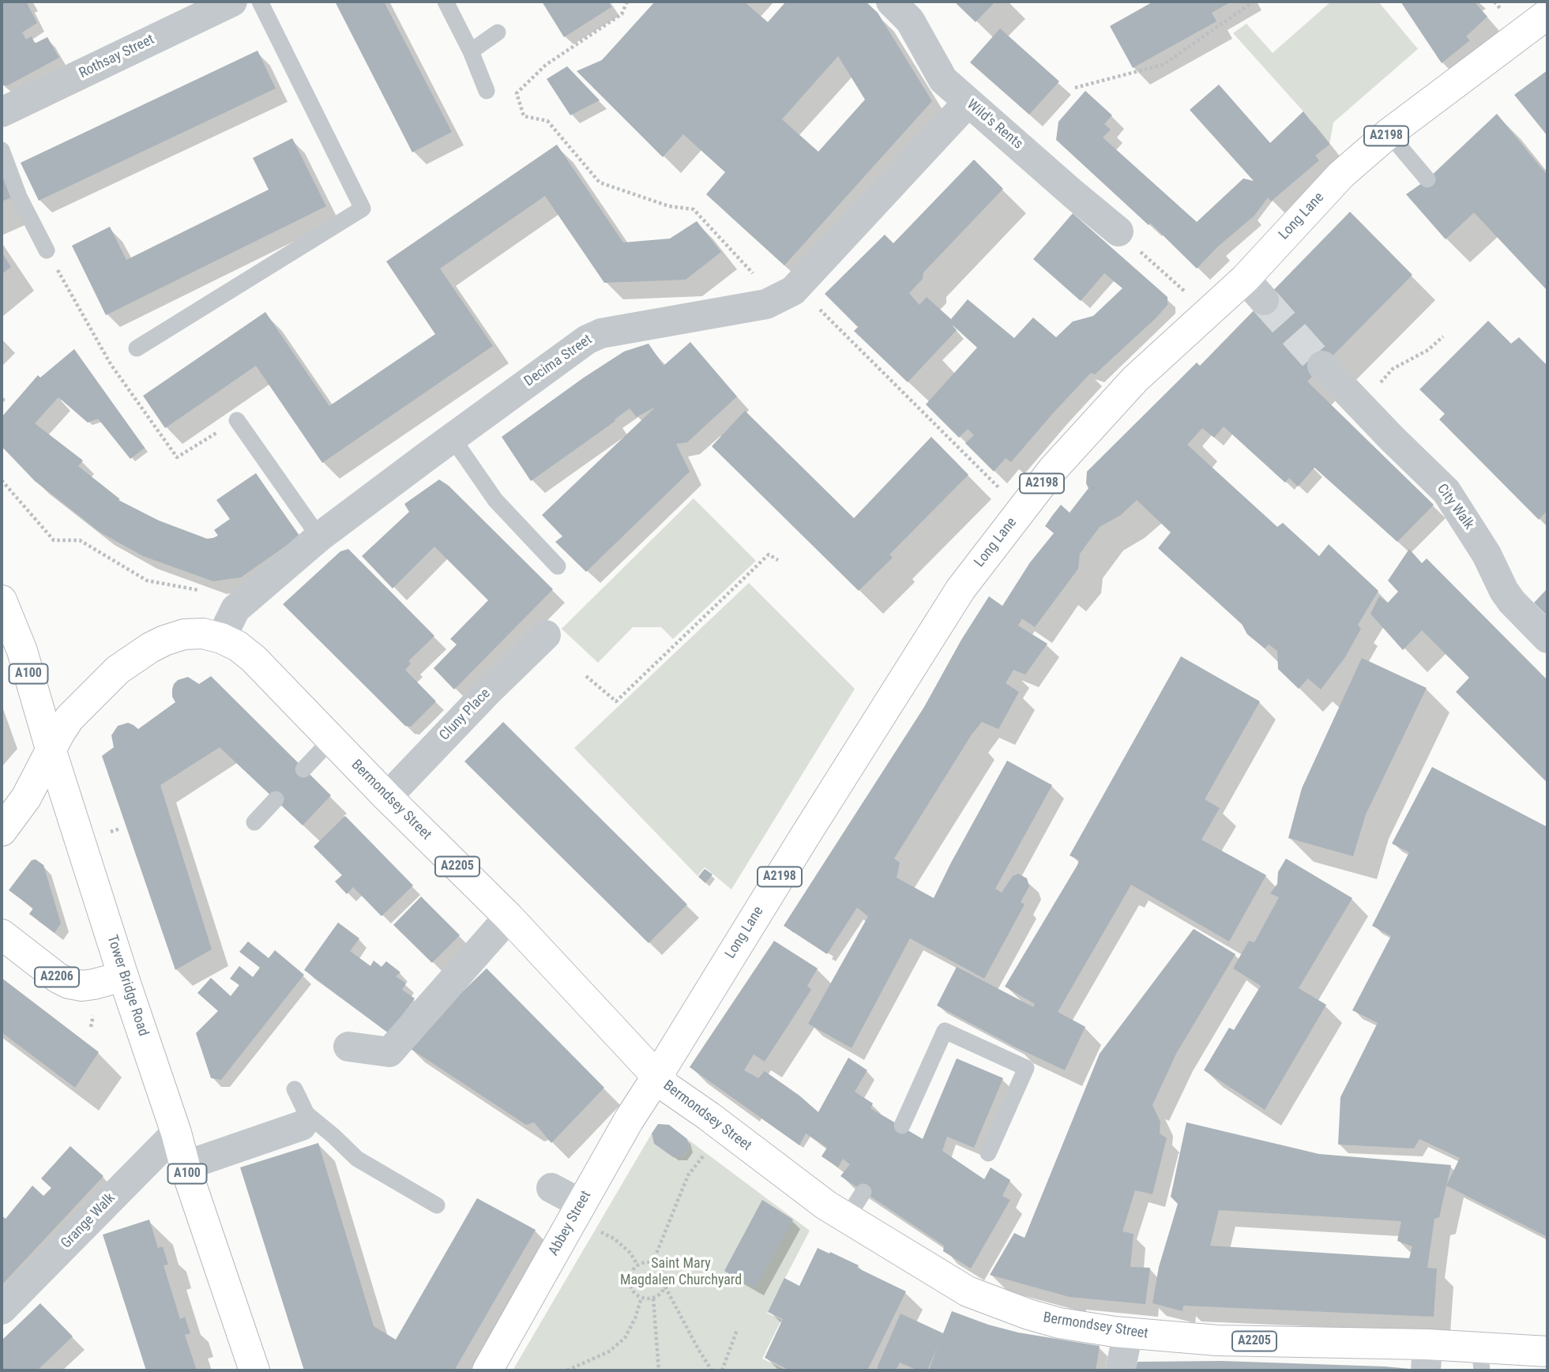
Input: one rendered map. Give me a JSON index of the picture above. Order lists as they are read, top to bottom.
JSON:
{
  "streets": {
    "main road": [
      "A2198",
      "Long Lane",
      "A100",
      "Bermondsey Street",
      "A2205",
      "A2206",
      "Tower Bridge Road",
      "Abbey Street"
    ],
    "street": [
      "Rothsay Street",
      "Wild's Rents",
      "Decima Street",
      "City Walk",
      "Cluny Place",
      "Grange Walk"
    ]
  },
  "crossings": [
    ["Long Lane", "Bermondsey Street"],
    ["Long Lane", "Abbey Street"],
    ["Decima Street", "Bermondsey Street"],
    ["Cluny Place", "Bermondsey Street"],
    ["Bermondsey Street", "Tower Bridge Road"],
    ["Bermondsey Street", "Abbey Street"],
    ["A2206", "Tower Bridge Road"],
    ["Tower Bridge Road", "Grange Walk"]
  ],
  "parks": ["Saint Mary Magdalen Churchyard"]
}
